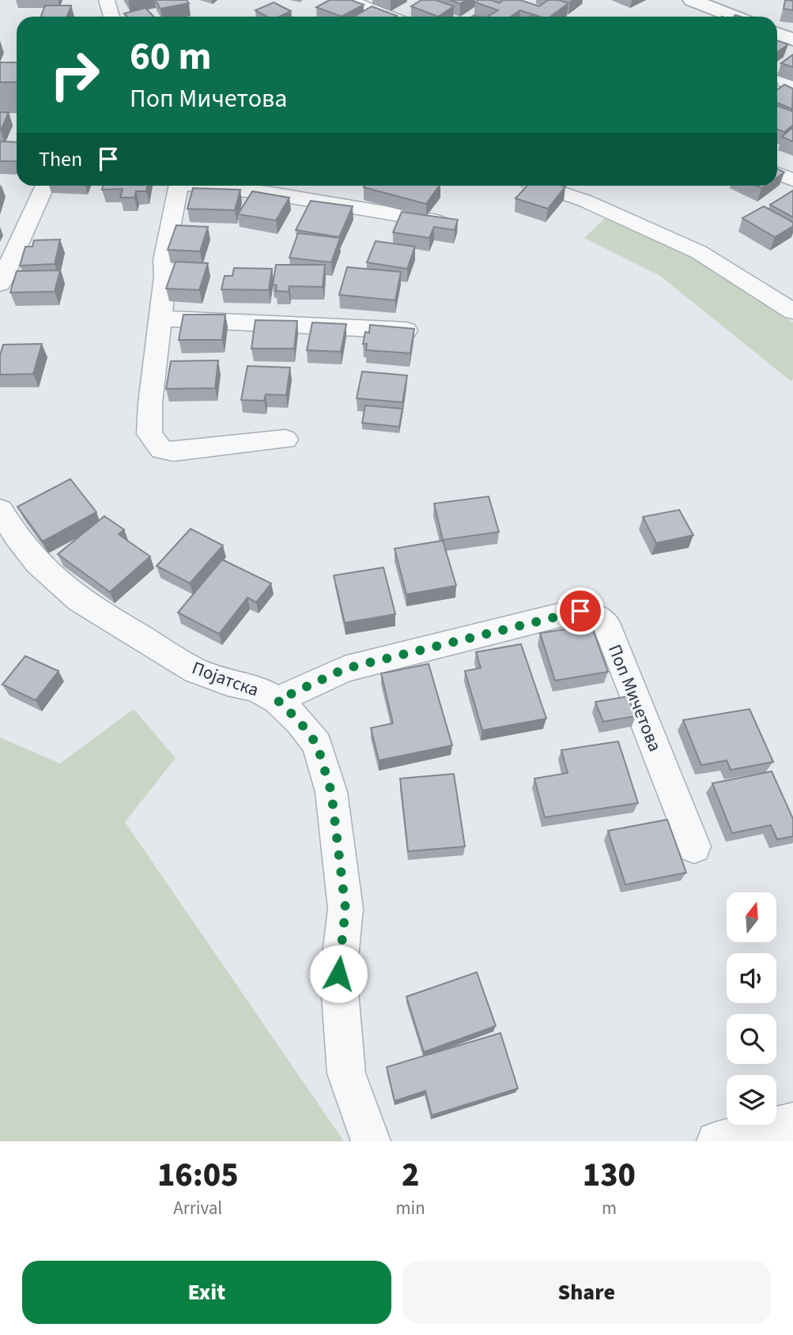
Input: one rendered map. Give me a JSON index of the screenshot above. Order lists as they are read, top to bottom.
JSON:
{
  "streets": {
    "street": ["Појатска", "Поп Мичетова"]
  },
  "crossings": [
    ["Појатска", "Поп Мичетова"]
  ],
  "north": "top",
  "page": {
    "turn": ["60 m", "Поп Мичетова"],
    "then": "Then",
    "eta": [
      "16:05",
      "Arrival",
      "2",
      "min",
      "130",
      "m"
    ],
    "buttons": ["Exit", "Share"]
  }
}
